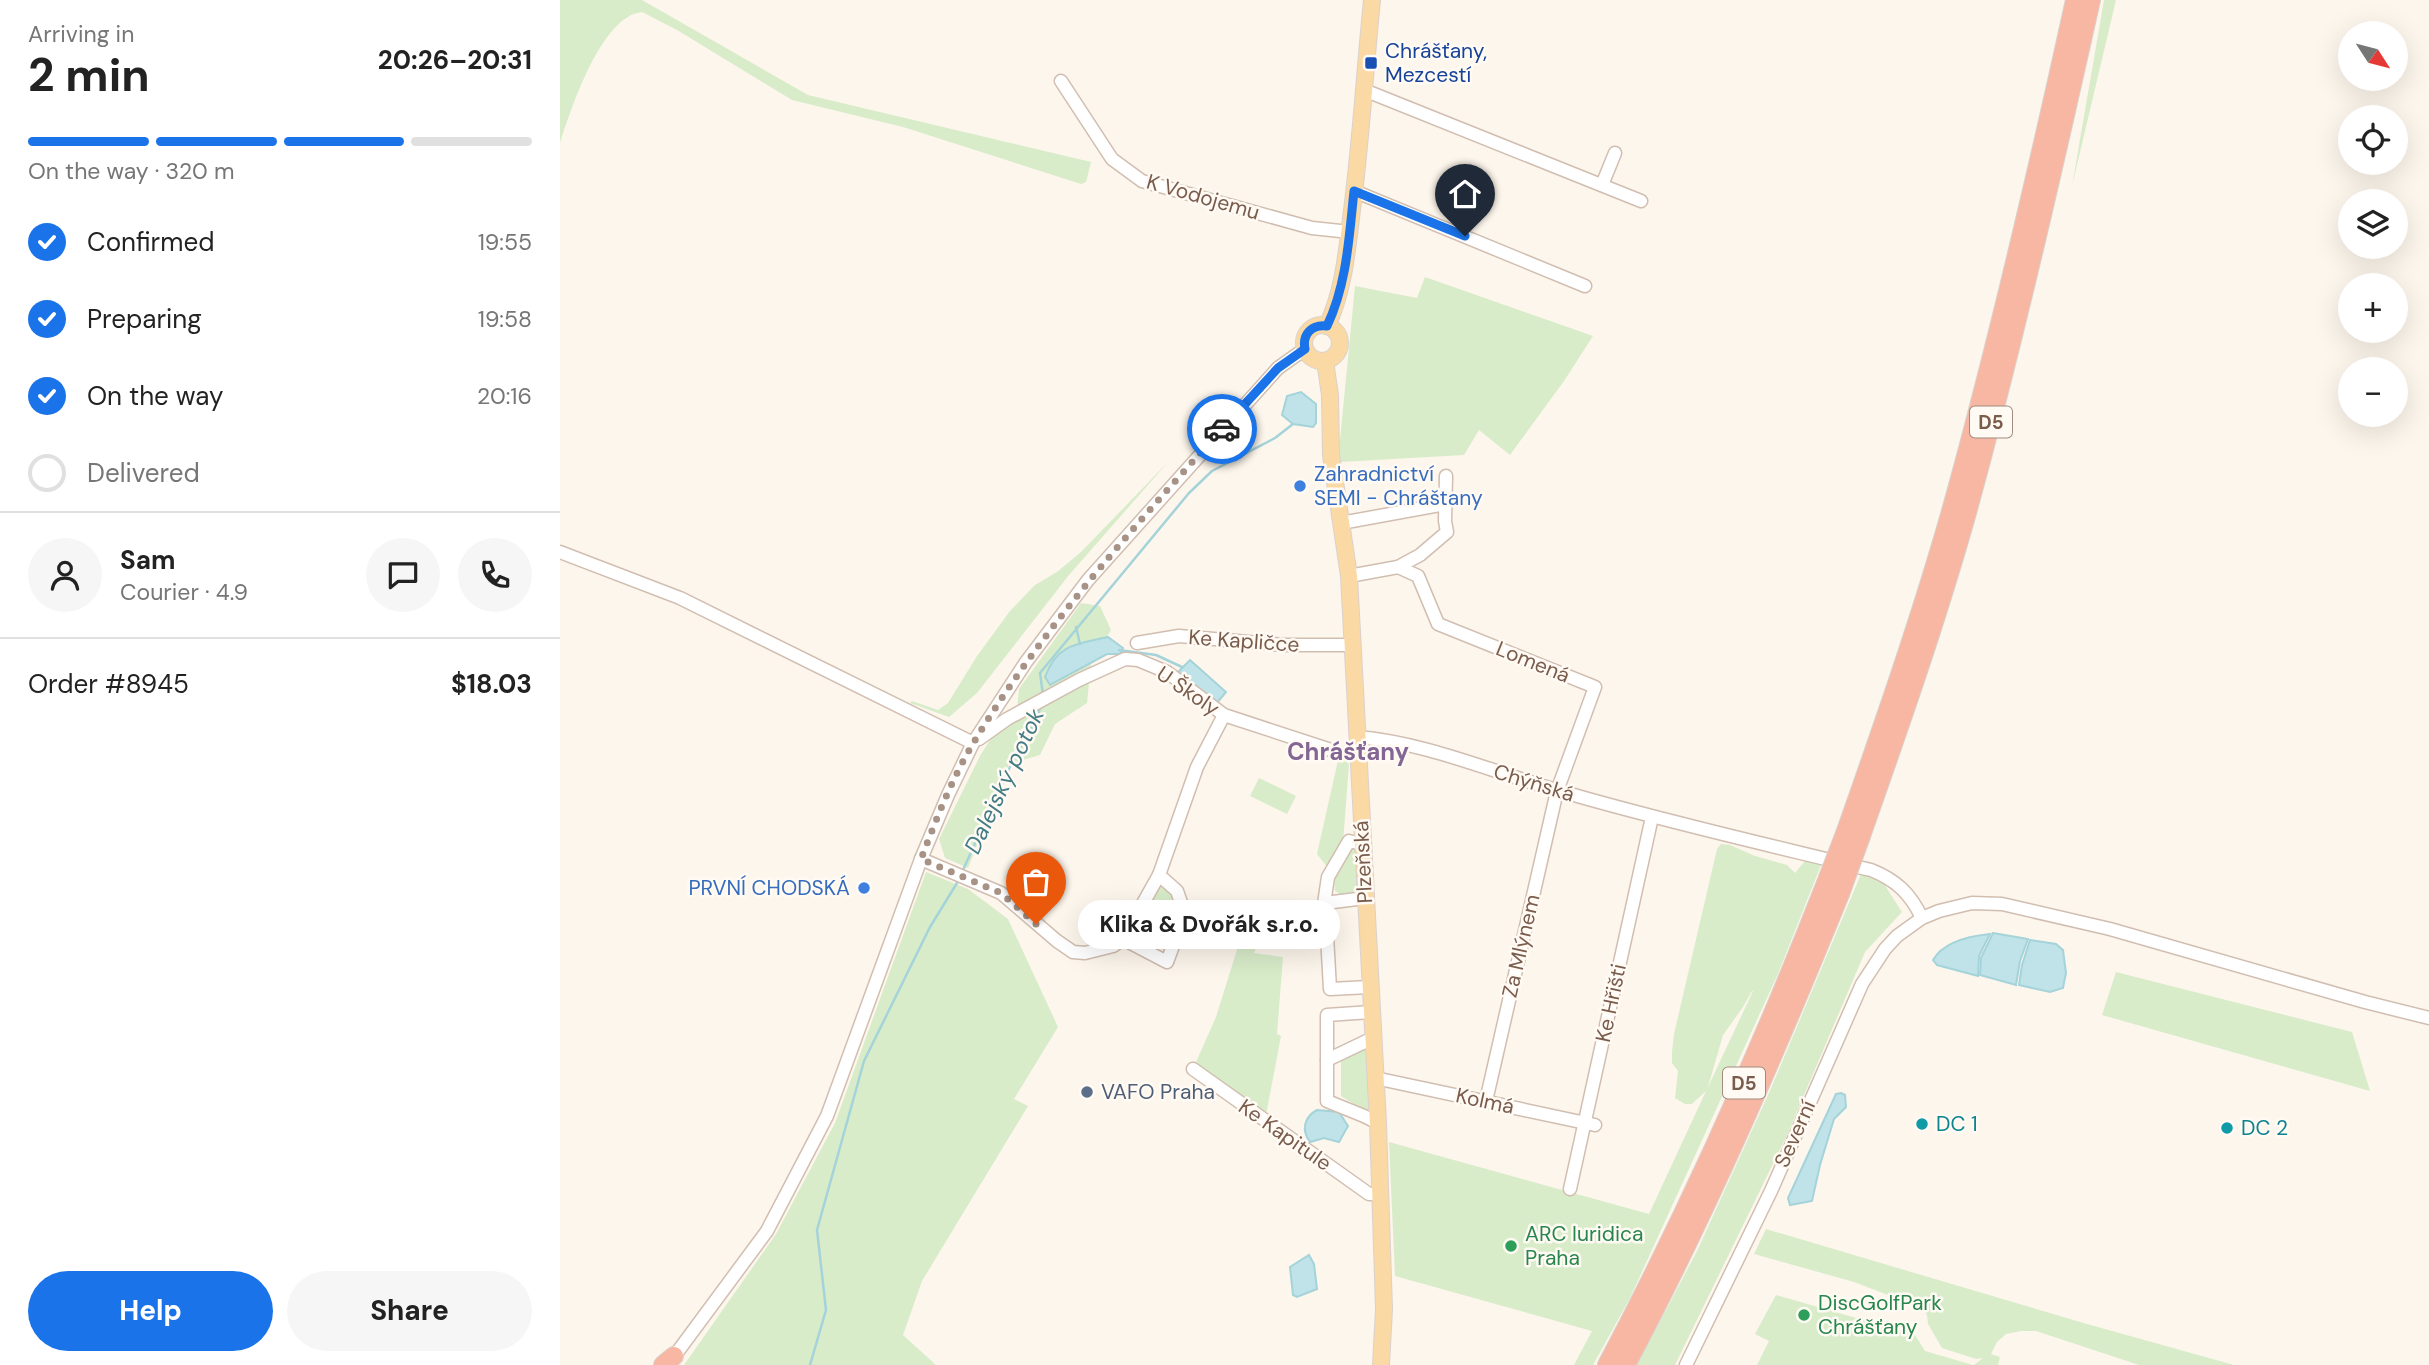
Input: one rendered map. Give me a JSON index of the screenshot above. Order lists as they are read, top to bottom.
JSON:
{
  "streets": {
    "highway": ["D5"],
    "main road": ["Plzeňská"],
    "street": [
      "K Vodojemu",
      "Ke Kapličce",
      "Lomená",
      "U Školy",
      "Chýňská",
      "Za Mlýnem",
      "Ke Hřišti",
      "Kolmá",
      "Severní",
      "Ke Kapitule"
    ]
  },
  "crossings": [
    ["Ke Kapličce", "Plzeňská"],
    ["Lomená", "Chýňská"],
    ["Lomená", "Za Mlýnem"],
    ["Chýňská", "Plzeňská"],
    ["Chýňská", "Za Mlýnem"],
    ["Chýňská", "Ke Hřišti"],
    ["Chýňská", "Severní"],
    ["Plzeňská", "Kolmá"],
    ["Plzeňská", "Ke Kapitule"],
    ["Za Mlýnem", "Kolmá"],
    ["Ke Hřišti", "Kolmá"]
  ],
  "districts": ["Chrášťany"],
  "water": ["Dalejský potok"],
  "places": {
    "transit": ["Chrášťany, Mezcestí"],
    "other": [
      "Zahradnictví SEMI - Chráštany",
      "PRVNÍ CHODSKÁ",
      "Klika & Dvořák s.r.o.",
      "VAFO Praha",
      "DC 1",
      "DC 2",
      "ARC Iuridica Praha",
      "DiscGolfPark Chrášťany"
    ]
  },
  "north": "bottom right",
  "page": {
    "heading": ["2 min", "Arriving in", "20:26–20:31"],
    "panel": [
      "Sam",
      "Courier · 4.9",
      "Order #8945",
      "$18.03"
    ],
    "map_buttons": ["+", "−"],
    "bar": "On the way · 320 m",
    "list": [
      ["Confirmed", "19:55"],
      ["Preparing", "19:58"],
      ["On the way", "20:16"],
      "Delivered"
    ],
    "bubble": "Klika & Dvořák s.r.o.",
    "buttons": ["Help", "Share"]
  }
}
